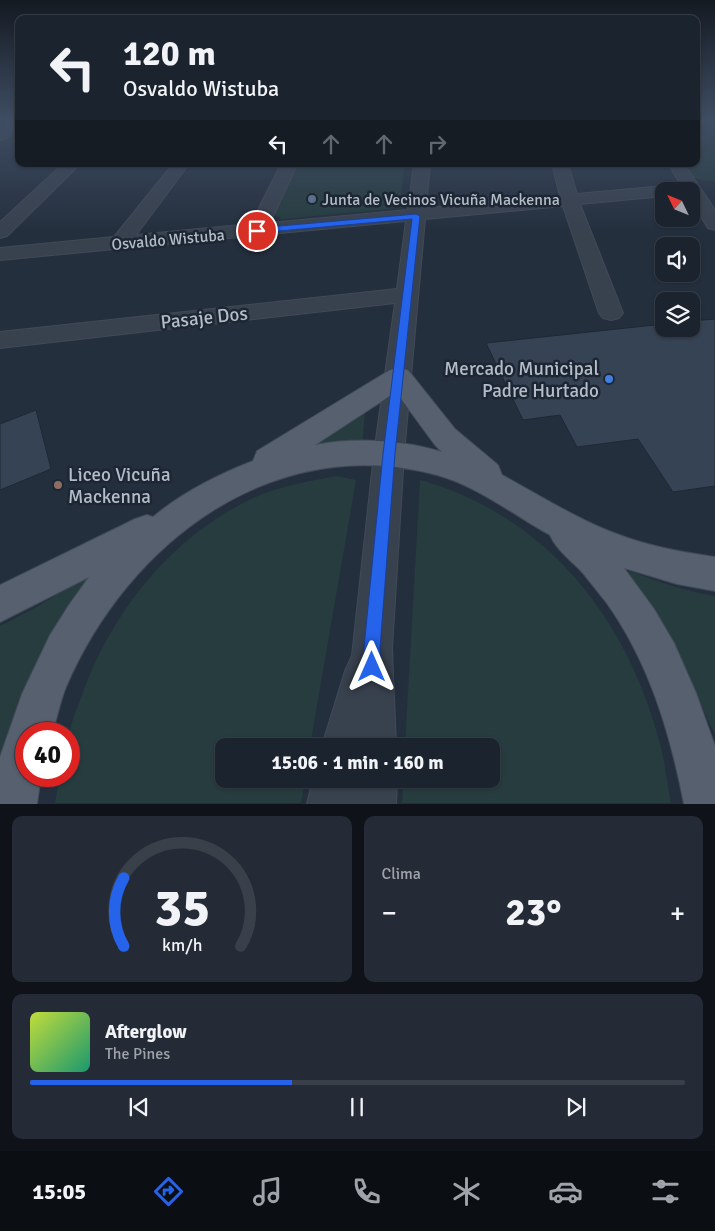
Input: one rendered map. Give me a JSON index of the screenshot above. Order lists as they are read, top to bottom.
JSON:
{
  "streets": {
    "street": ["Osvaldo Wistuba", "Pasaje Dos"]
  },
  "places": ["Junta de Vecinos Vicuña Mackenna", "Mercado Municipal Padre Hurtado", "Liceo Vicuña Mackenna"],
  "north": "top left",
  "page": {
    "turn": ["120 m", "Osvaldo Wistuba"],
    "limit": "40",
    "trip": "15:06 · 1 min · 160 m",
    "tile": "Clima",
    "heat": ["−", "23°", "+"],
    "song": ["Afterglow", "The Pines"],
    "tabs": "15:05",
    "gauge": ["35", "km/h"]
  }
}
